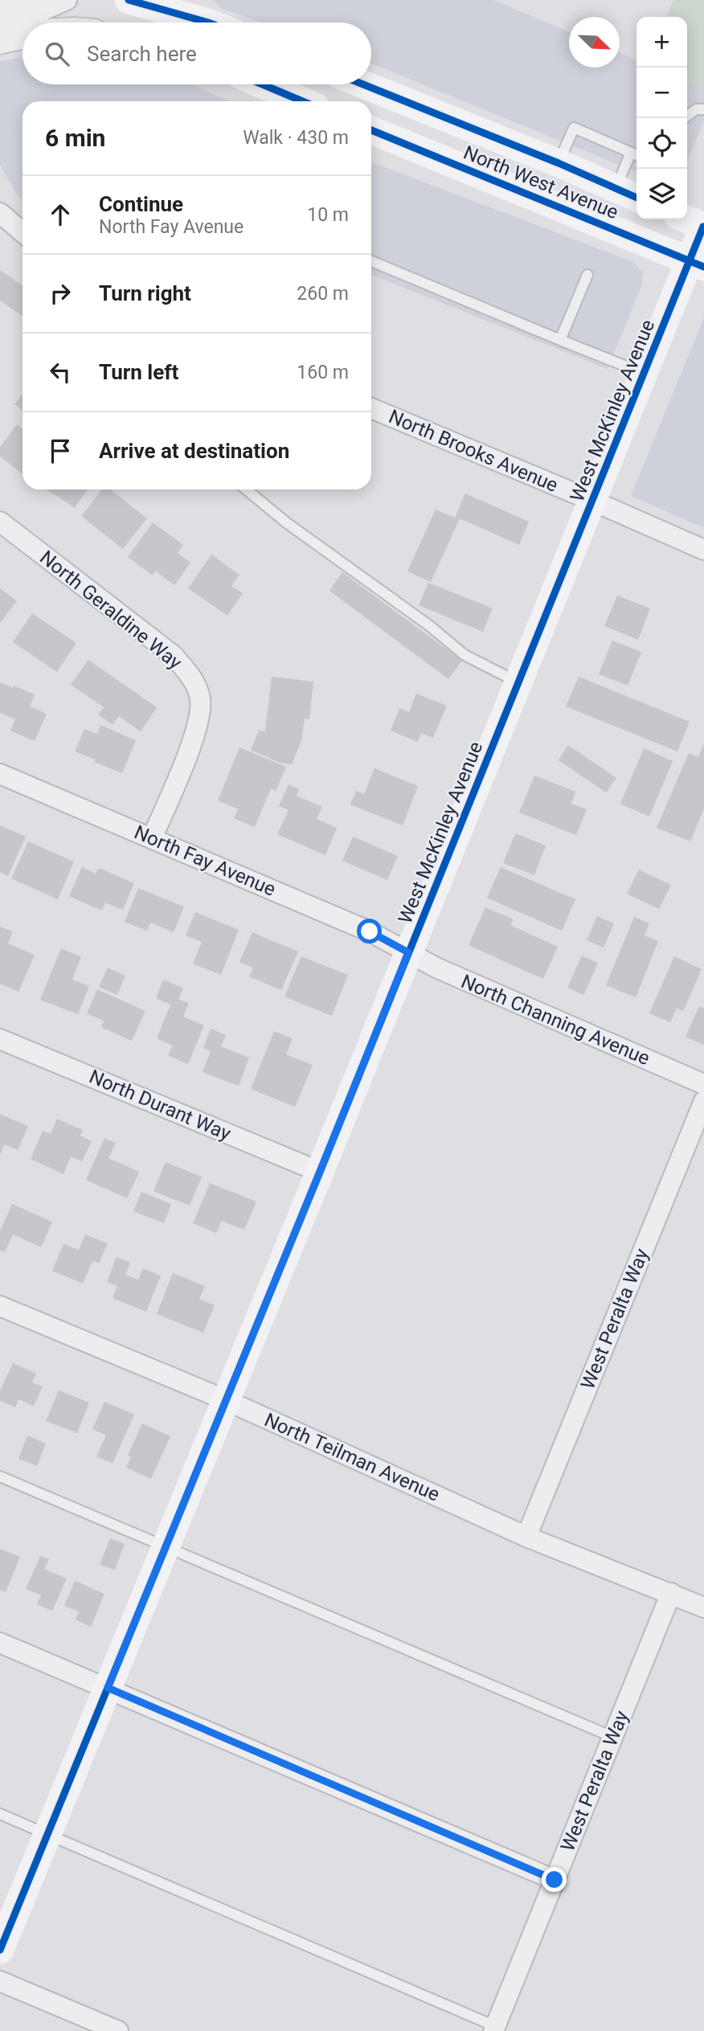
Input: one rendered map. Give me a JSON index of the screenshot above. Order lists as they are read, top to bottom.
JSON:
{
  "streets": {
    "main road": ["North West Avenue", "West McKinley Avenue"],
    "street": [
      "North Brooks Avenue",
      "North Geraldine Way",
      "North Fay Avenue",
      "North Channing Avenue",
      "North Durant Way",
      "West Peralta Way",
      "North Teilman Avenue"
    ]
  },
  "crossings": [
    ["North West Avenue", "West McKinley Avenue"],
    ["West McKinley Avenue", "North Brooks Avenue"],
    ["West McKinley Avenue", "North Fay Avenue"],
    ["West McKinley Avenue", "North Channing Avenue"],
    ["West McKinley Avenue", "North Durant Way"],
    ["West McKinley Avenue", "North Teilman Avenue"],
    ["North Geraldine Way", "North Fay Avenue"],
    ["North Fay Avenue", "North Channing Avenue"],
    ["West Peralta Way", "North Teilman Avenue"]
  ],
  "north": "bottom right",
  "page": {
    "map_buttons": ["+", "−"],
    "search": "Search here",
    "heading": ["6 min", "Walk · 430 m"],
    "list": [
      ["Continue", "North Fay Avenue", "10 m"],
      ["Turn right", "260 m"],
      ["Turn left", "160 m"],
      "Arrive at destination"
    ]
  }
}
